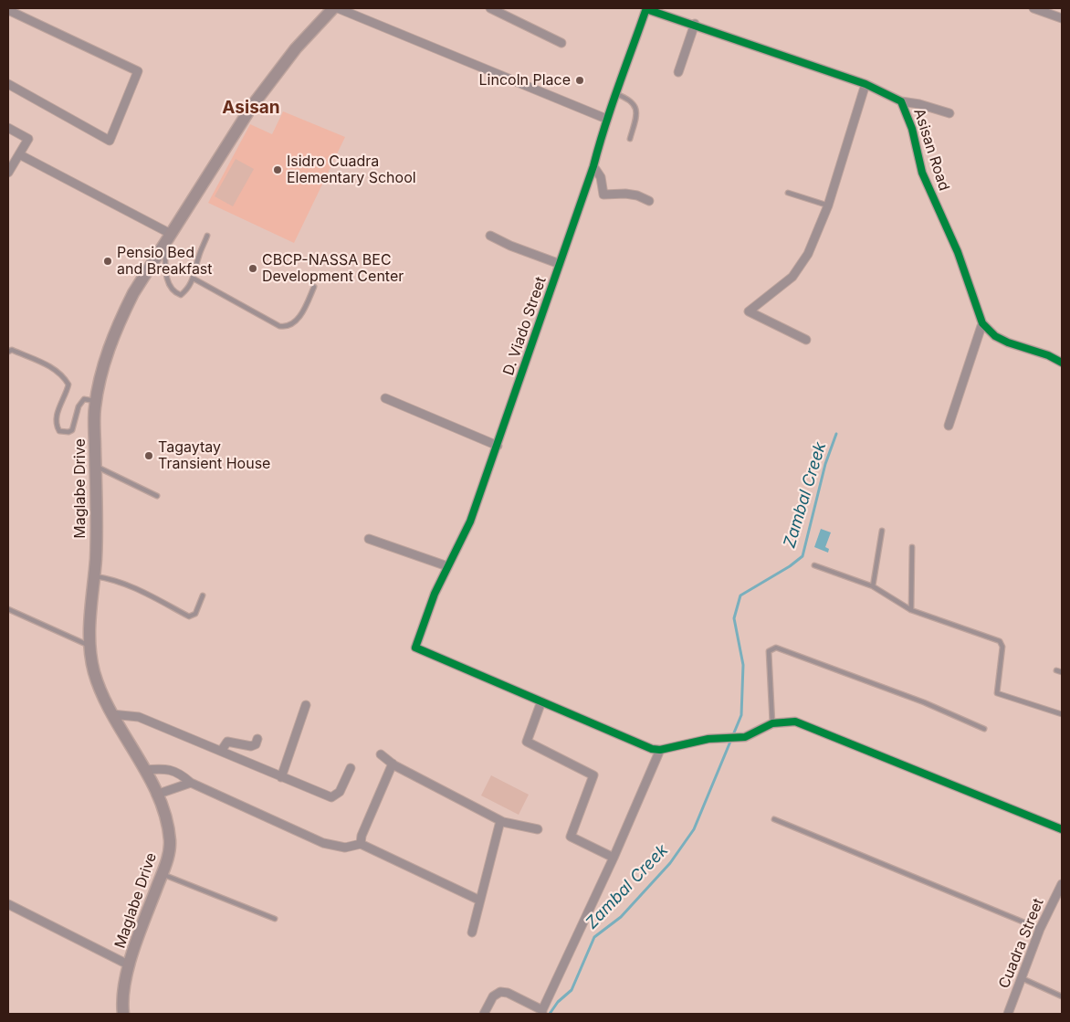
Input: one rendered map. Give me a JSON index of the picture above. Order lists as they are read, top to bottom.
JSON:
{
  "streets": {
    "main road": ["Maglabe Drive"],
    "street": ["Asisan Road", "D. Viado Street", "Cuadra Street"]
  },
  "crossings": [
    ["Asisan Road", "D. Viado Street"]
  ],
  "districts": ["Asisan"],
  "water": ["Zambal Creek"],
  "places": [
    "Lincoln Place",
    "Isidro Cuadra Elementary School",
    "Pensio Bed and Breakfast",
    "CBCP-NASSA BEC Development Center",
    "Tagaytay Transient House"
  ]
}
